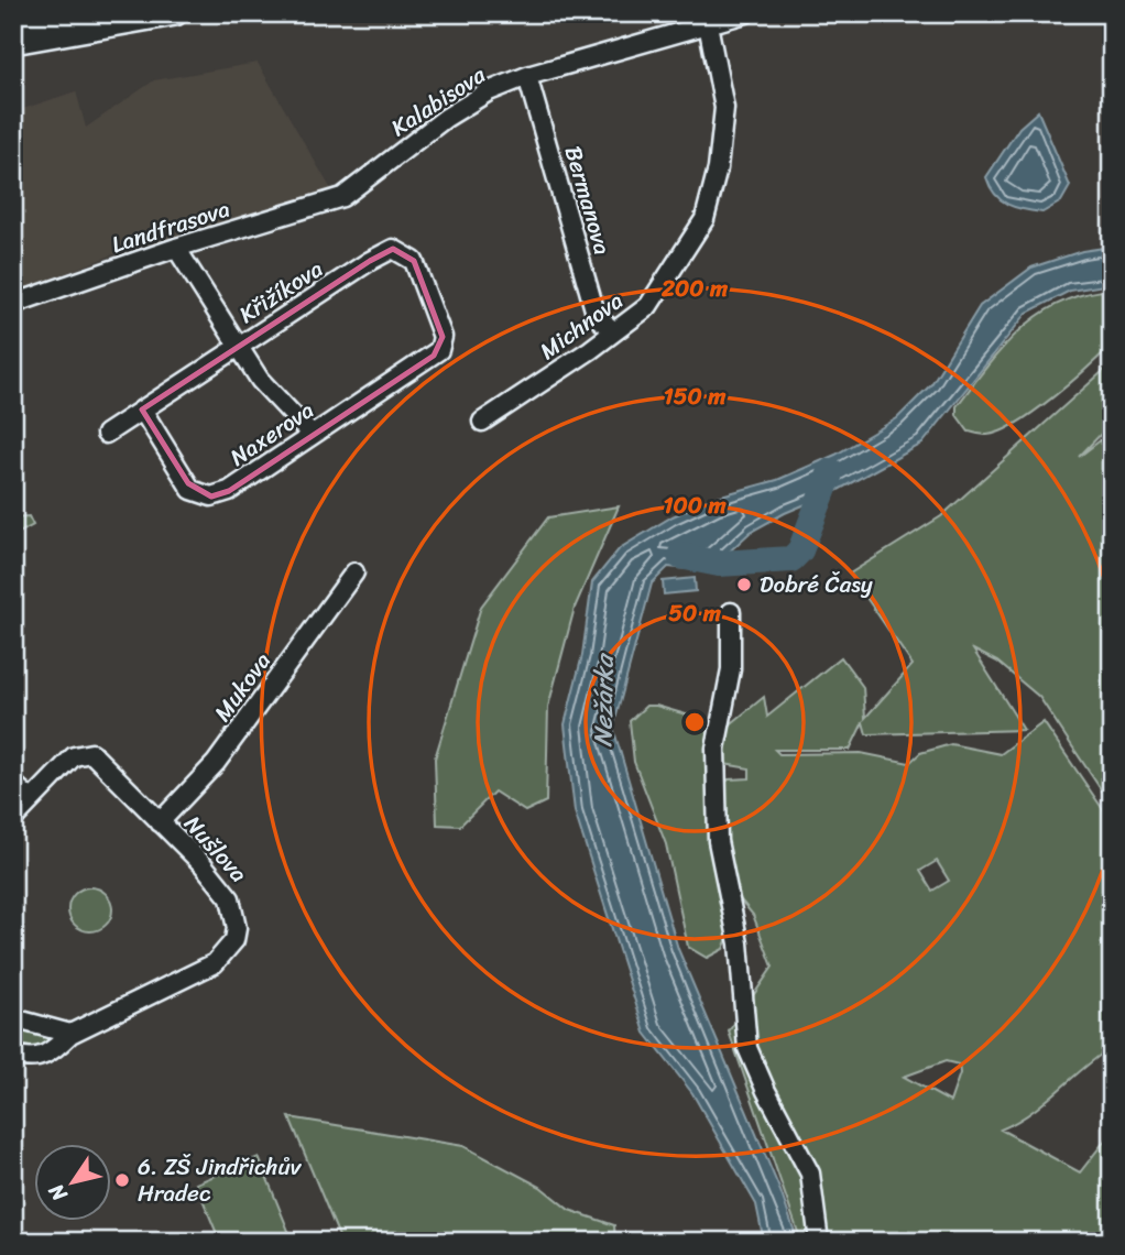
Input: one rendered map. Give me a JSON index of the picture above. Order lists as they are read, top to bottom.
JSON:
{
  "streets": {
    "street": [
      "Kalabisova",
      "Bermanova",
      "Landfrasova",
      "Křižíkova",
      "Michnova",
      "Naxerova",
      "Mukova",
      "Nušlova"
    ]
  },
  "crossings": [
    ["Kalabisova", "Bermanova"],
    ["Kalabisova", "Landfrasova"],
    ["Kalabisova", "Michnova"],
    ["Bermanova", "Michnova"],
    ["Křižíkova", "Naxerova"],
    ["Mukova", "Nušlova"]
  ],
  "water": ["Nežárka"],
  "places": ["Dobré Časy", "6. ZŠ Jindřichův Hradec"],
  "north": "bottom left",
  "rings": [
    "200 m",
    "150 m",
    "100 m",
    "50 m"
  ]
}
